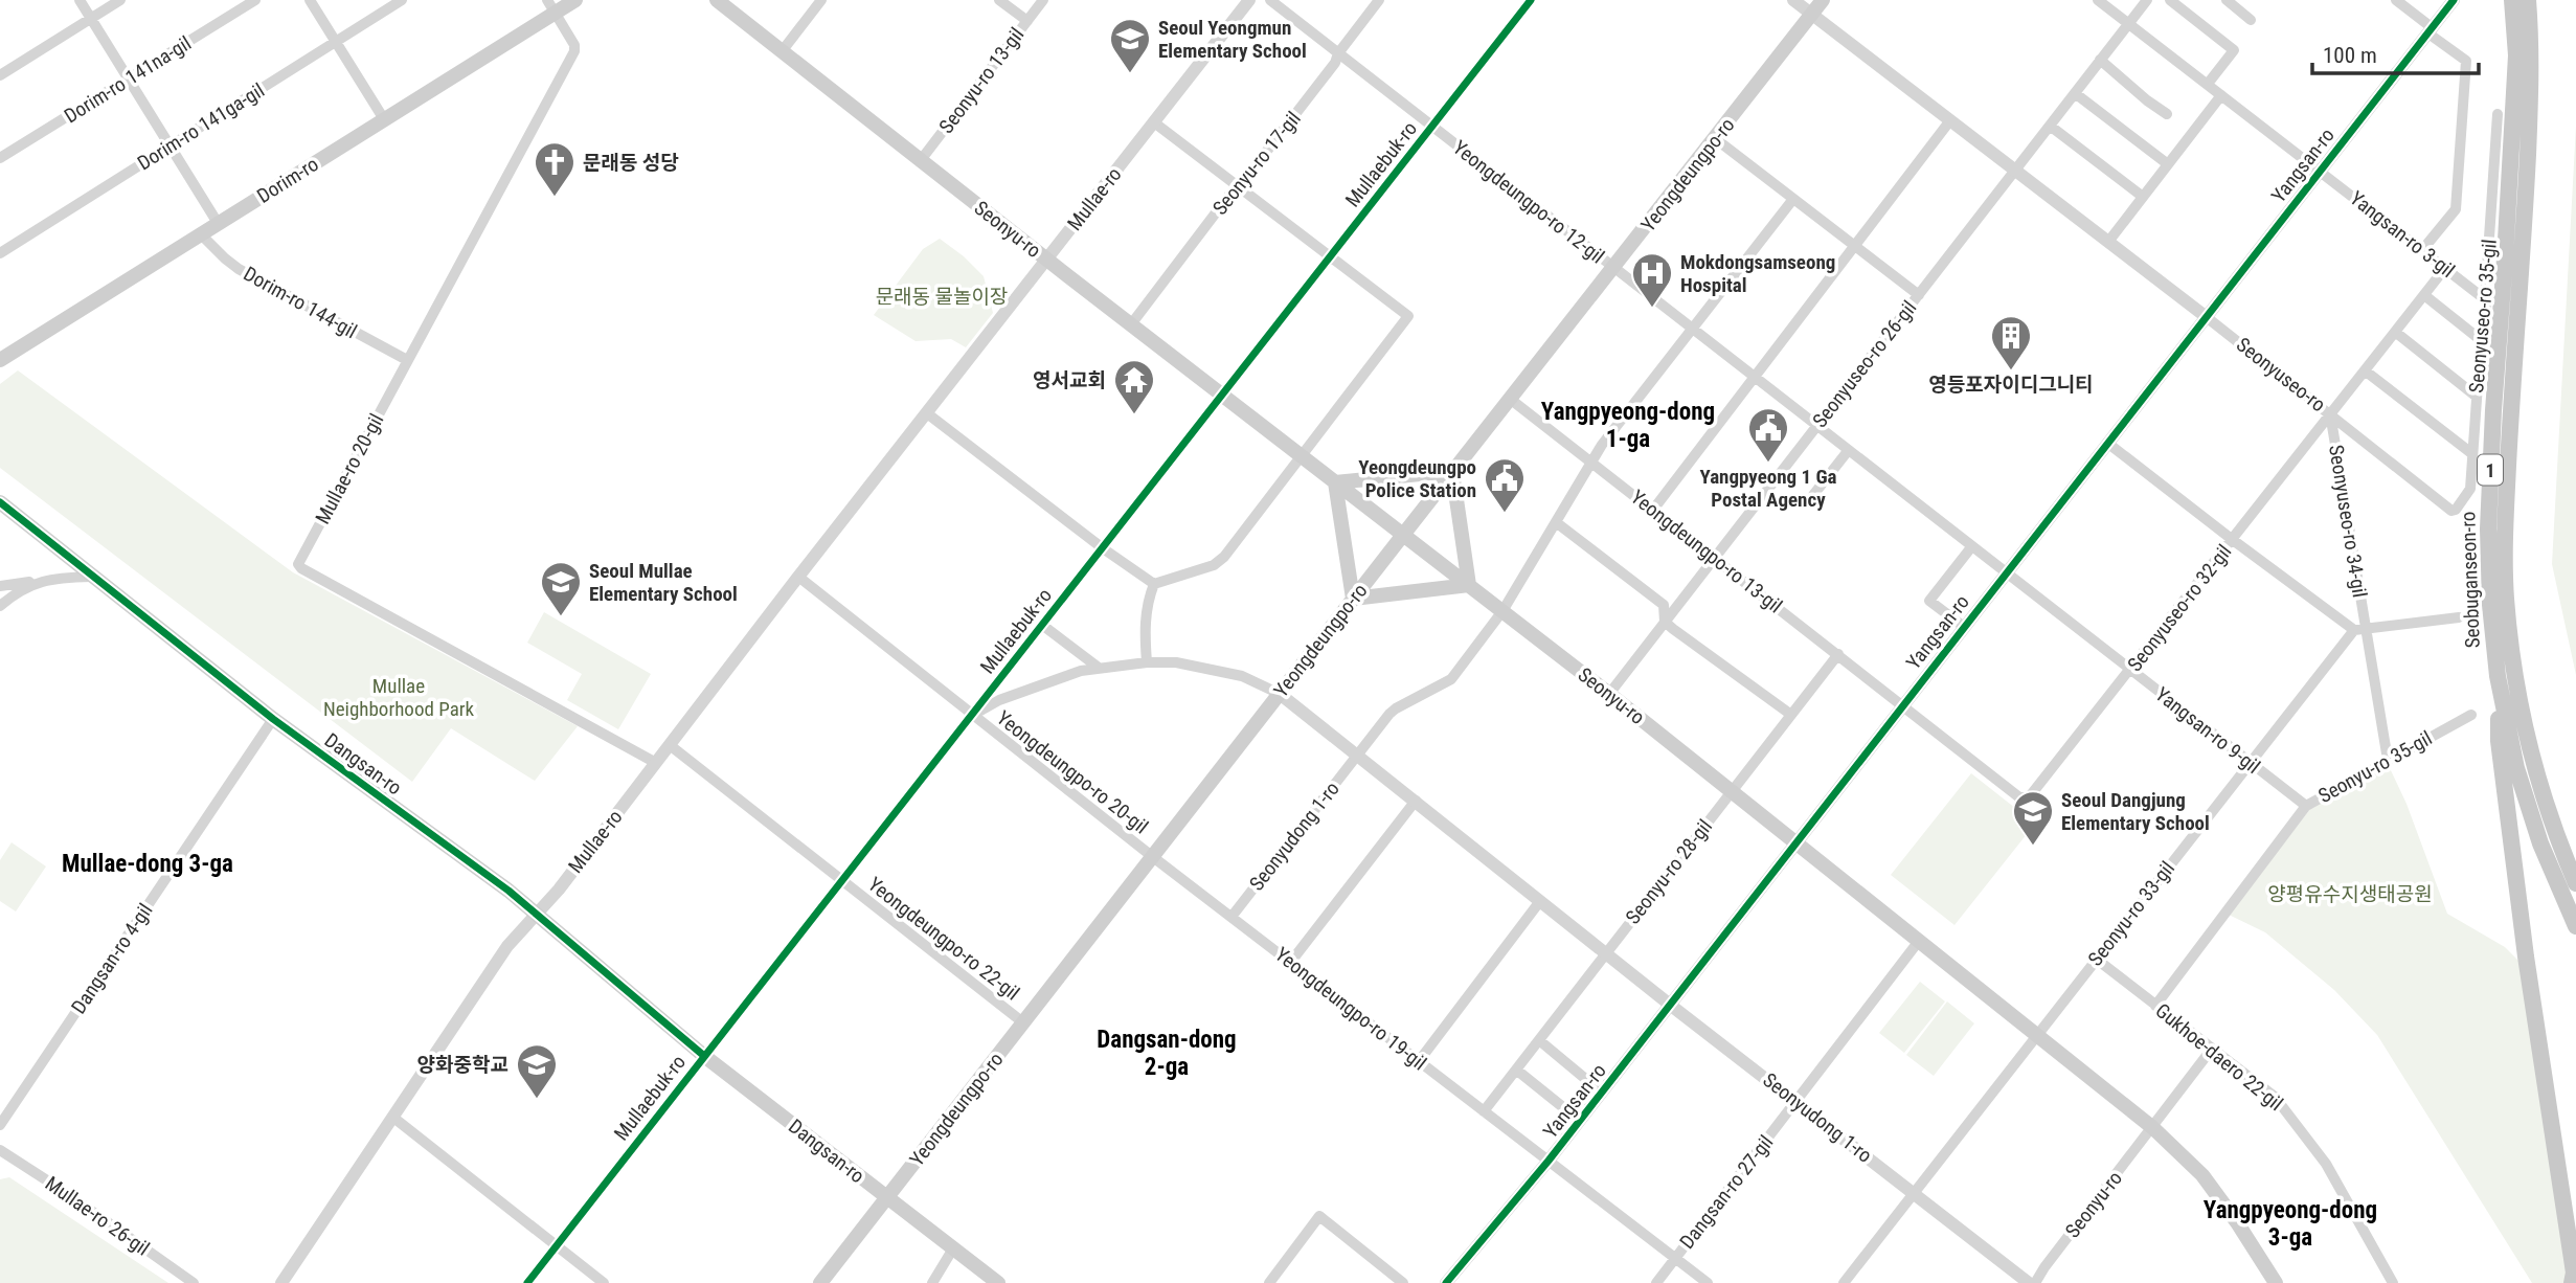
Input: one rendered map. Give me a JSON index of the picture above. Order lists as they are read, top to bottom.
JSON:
{
  "streets": {
    "main road": [
      "Yeongdeungpo-ro",
      "Dorim-ro",
      "Seonyu-ro",
      "1",
      "Seobuganseon-ro",
      "Dangsan-ro"
    ],
    "street": [
      "Dorim-ro 141na-gil",
      "Seonyu-ro 13-gil",
      "Dorim-ro 141ga-gil",
      "Seonyu-ro 17-gil",
      "Mullaebuk-ro",
      "Yangsan-ro",
      "Mullae-ro",
      "Yeongdeungpo-ro 12-gil",
      "Yangsan-ro 3-gil",
      "Dorim-ro 144-gil",
      "Seonyuseo-ro 35-gil",
      "Seonyuseo-ro 26-gil",
      "Seonyuseo-ro",
      "Mullae-ro 20-gil",
      "Seonyuseo-ro 34-gil",
      "Yeongdeungpo-ro 13-gil",
      "Seonyuseo-ro 32-gil",
      "Yangsan-ro 9-gil",
      "Seonyu-ro 35-gil",
      "Yeongdeungpo-ro 20-gil",
      "Seonyudong 1-ro",
      "Seonyu-ro 28-gil",
      "Seonyu-ro 33-gil",
      "Yeongdeungpo-ro 22-gil",
      "Dangsan-ro 4-gil",
      "Yeongdeungpo-ro 19-gil",
      "Gukhoe-daero 22-gil",
      "Dangsan-ro 27-gil",
      "Mullae-ro 26-gil"
    ]
  },
  "crossings": [
    ["Seonyu-ro 13-gil", "Seonyu-ro"],
    ["Seonyu-ro 17-gil", "Yeongdeungpo-ro 12-gil"],
    ["Seonyu-ro 17-gil", "Seonyu-ro"],
    ["Mullaebuk-ro", "Yeongdeungpo-ro 12-gil"],
    ["Mullaebuk-ro", "Seonyu-ro"],
    ["Mullaebuk-ro", "Dangsan-ro"],
    ["Mullaebuk-ro", "Yeongdeungpo-ro 20-gil"],
    ["Mullaebuk-ro", "Yeongdeungpo-ro 22-gil"],
    ["Yangsan-ro", "Seonyu-ro"],
    ["Yangsan-ro", "Yangsan-ro 3-gil"],
    ["Yangsan-ro", "Seonyuseo-ro"],
    ["Yangsan-ro", "Yeongdeungpo-ro 13-gil"],
    ["Yangsan-ro", "Seonyuseo-ro 32-gil"],
    ["Yangsan-ro", "Yangsan-ro 9-gil"],
    ["Yangsan-ro", "Seonyudong 1-ro"],
    ["Yangsan-ro", "Yeongdeungpo-ro 19-gil"],
    ["Yeongdeungpo-ro", "Yeongdeungpo-ro 12-gil"],
    ["Yeongdeungpo-ro", "Seonyu-ro"],
    ["Yeongdeungpo-ro", "Seonyuseo-ro"],
    ["Yeongdeungpo-ro", "Yeongdeungpo-ro 13-gil"],
    ["Yeongdeungpo-ro", "Dangsan-ro"],
    ["Yeongdeungpo-ro", "Yeongdeungpo-ro 20-gil"],
    ["Yeongdeungpo-ro", "Seonyudong 1-ro"],
    ["Yeongdeungpo-ro", "Yeongdeungpo-ro 22-gil"],
    ["Yeongdeungpo-ro", "Yeongdeungpo-ro 19-gil"],
    ["Dorim-ro", "Dorim-ro 144-gil"],
    ["Dorim-ro", "Mullae-ro 20-gil"],
    ["Mullae-ro", "Seonyu-ro"],
    ["Mullae-ro", "Mullae-ro 20-gil"],
    ["Mullae-ro", "Dangsan-ro"],
    ["Mullae-ro", "Yeongdeungpo-ro 20-gil"],
    ["Mullae-ro", "Yeongdeungpo-ro 22-gil"],
    ["Yeongdeungpo-ro 12-gil", "Seonyuseo-ro 26-gil"],
    ["Yeongdeungpo-ro 12-gil", "Yangsan-ro 9-gil"],
    ["Seonyu-ro", "Seonyuseo-ro 26-gil"],
    ["Seonyu-ro", "Seonyu-ro 28-gil"],
    ["Seonyu-ro", "Seonyu-ro 33-gil"],
    ["Seonyu-ro", "Gukhoe-daero 22-gil"],
    ["Yangsan-ro 3-gil", "Seonyuseo-ro 35-gil"],
    ["Yangsan-ro 3-gil", "Seonyuseo-ro 26-gil"],
    ["Yangsan-ro 3-gil", "Seonyuseo-ro 32-gil"],
    ["Dorim-ro 144-gil", "Mullae-ro 20-gil"],
    ["Seonyuseo-ro 35-gil", "Seonyuseo-ro"],
    ["Seonyuseo-ro 26-gil", "Seonyuseo-ro"],
    ["Seonyuseo-ro 26-gil", "Yeongdeungpo-ro 13-gil"],
    ["Seonyuseo-ro 26-gil", "Yangsan-ro 9-gil"],
    ["Seonyuseo-ro", "Seonyuseo-ro 34-gil"],
    ["Seonyuseo-ro", "Seonyuseo-ro 32-gil"],
    ["Seonyuseo-ro 34-gil", "Seonyuseo-ro 32-gil"],
    ["Seonyuseo-ro 34-gil", "Seonyu-ro 35-gil"],
    ["Seonyuseo-ro 34-gil", "Seonyu-ro 33-gil"],
    ["Yeongdeungpo-ro 13-gil", "Seonyuseo-ro 32-gil"],
    ["Yeongdeungpo-ro 13-gil", "Seonyu-ro 28-gil"],
    ["Seonyuseo-ro 32-gil", "Yangsan-ro 9-gil"],
    ["Yangsan-ro 9-gil", "Seonyu-ro 35-gil"],
    ["Yangsan-ro 9-gil", "Seonyu-ro 33-gil"],
    ["Dangsan-ro", "Dangsan-ro 4-gil"],
    ["Seonyu-ro 35-gil", "Gukhoe-daero 22-gil"],
    ["Yeongdeungpo-ro 20-gil", "Yeongdeungpo-ro 19-gil"],
    ["Seonyudong 1-ro", "Seonyu-ro 28-gil"],
    ["Seonyudong 1-ro", "Yeongdeungpo-ro 19-gil"],
    ["Seonyudong 1-ro", "Dangsan-ro 27-gil"],
    ["Seonyu-ro 33-gil", "Gukhoe-daero 22-gil"],
    ["Yeongdeungpo-ro 19-gil", "Dangsan-ro 27-gil"]
  ],
  "districts": [
    "Yangpyeong-dong 1-ga",
    "Mullae-dong 3-ga",
    "Dangsan-dong 2-ga",
    "Yangpyeong-dong 3-ga"
  ],
  "parks": ["문래동 물놀이장", "Mullae Neighborhood Park", "양평유수지생태공원"],
  "places": {
    "school or university": [
      "Seoul Yeongmun Elementary School",
      "Seoul Mullae Elementary School",
      "Seoul Dangjung Elementary School",
      "양화중학교"
    ],
    "church": ["문래동 성당"],
    "hospital": ["Mokdongsamseong Hospital"],
    "building": ["영등포자이디그니티"],
    "temple": ["영서교회"],
    "public building": ["Yangpyeong 1 Ga Postal Agency", "Yeongdeungpo Police Station"]
  },
  "scale_bar": "100 m"
}
